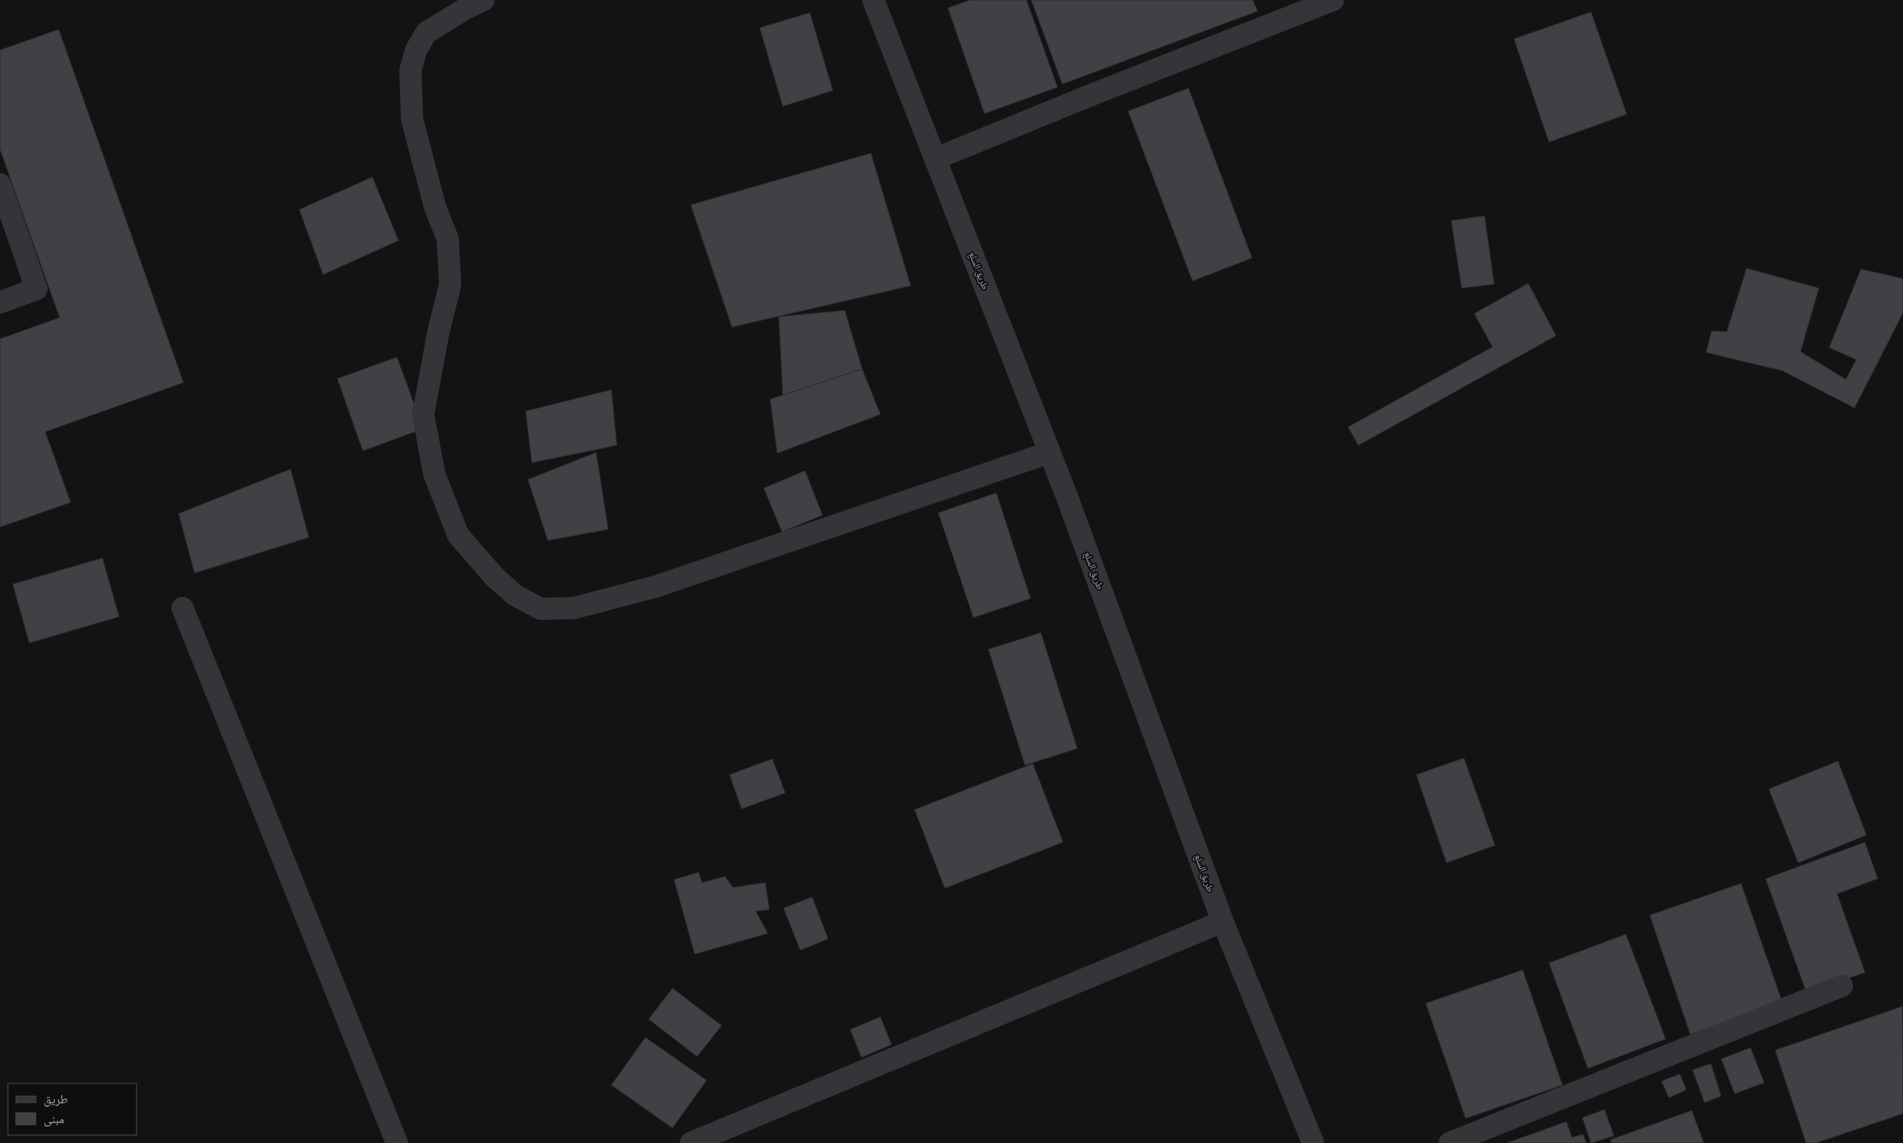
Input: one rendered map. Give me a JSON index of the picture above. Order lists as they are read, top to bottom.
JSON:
{
  "streets": {
    "street": ["طريق السلع"]
  },
  "legend": ["طريق", "مبنى"]
}
